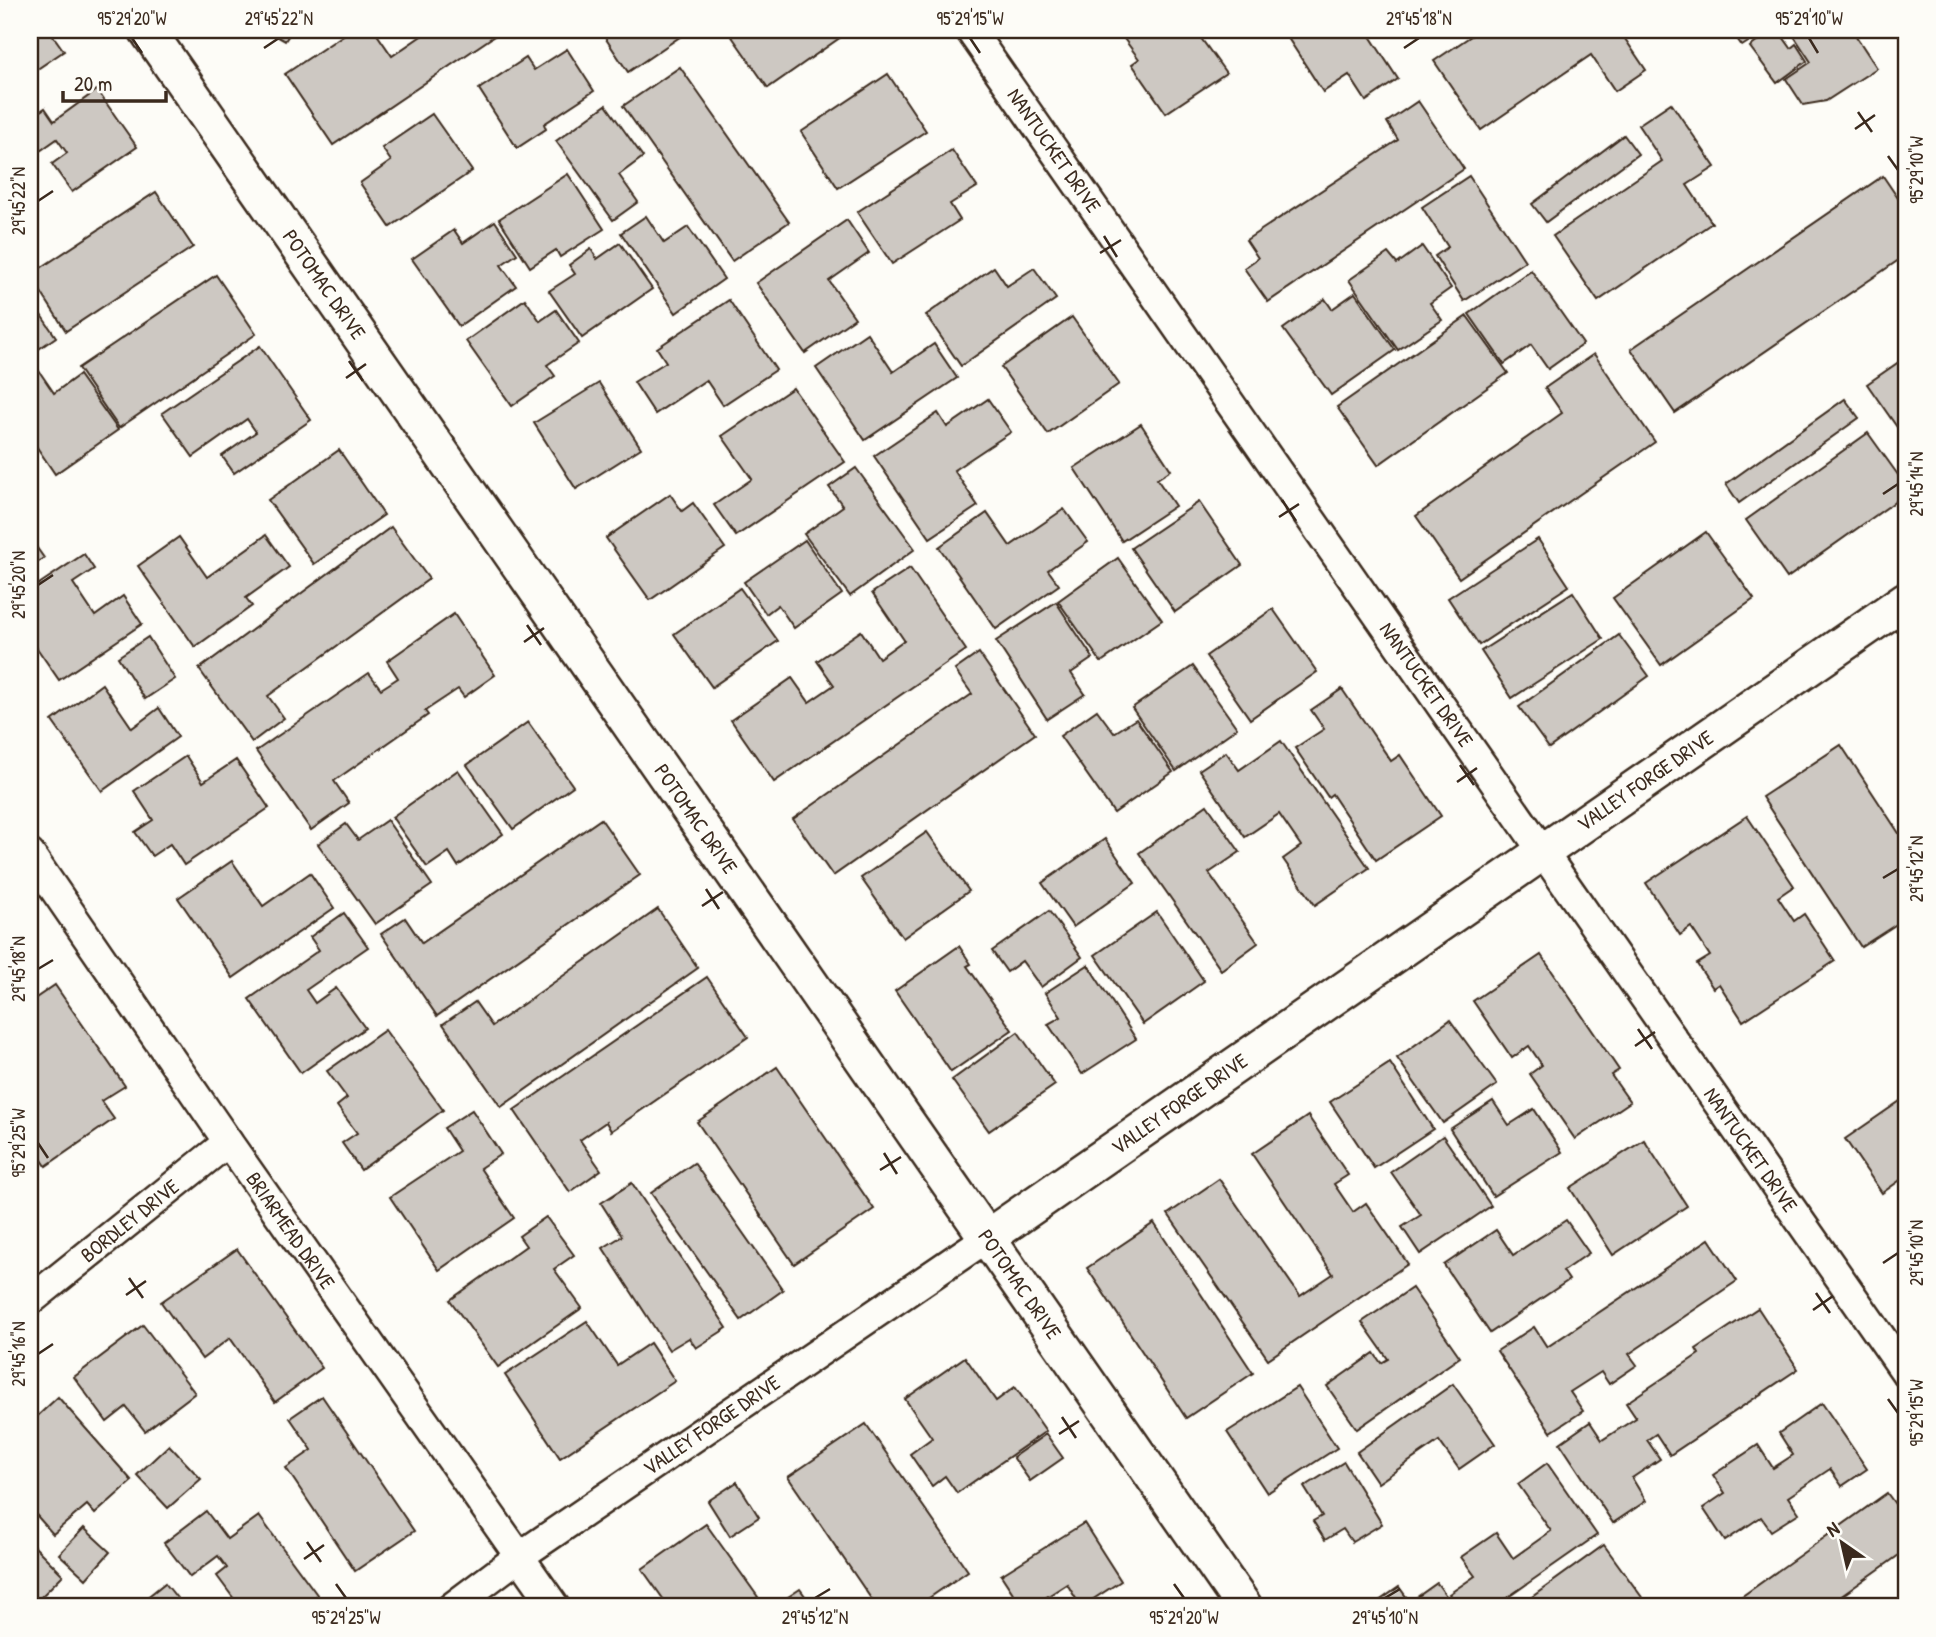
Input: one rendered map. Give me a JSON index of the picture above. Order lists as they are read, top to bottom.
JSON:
{
  "streets": {
    "street": [
      "NANTUCKET DRIVE",
      "POTOMAC DRIVE",
      "VALLEY FORGE DRIVE",
      "BORDLEY DRIVE",
      "BRIARMEAD DRIVE"
    ]
  },
  "crossings": [
    ["NANTUCKET DRIVE", "VALLEY FORGE DRIVE"],
    ["POTOMAC DRIVE", "VALLEY FORGE DRIVE"],
    ["VALLEY FORGE DRIVE", "BRIARMEAD DRIVE"],
    ["BORDLEY DRIVE", "BRIARMEAD DRIVE"]
  ],
  "scale_bar": "20 m",
  "north": "top left",
  "coordinates": [
    "95°29'20\"W",
    "29°45'22\"N",
    "95°29'15\"W",
    "29°45'18\"N",
    "95°29'10\"W",
    "29°45'14\"N",
    "29°45'20\"N",
    "29°45'12\"N",
    "95°29'25\"W",
    "29°45'10\"N",
    "29°45'16\"N"
  ]
}
